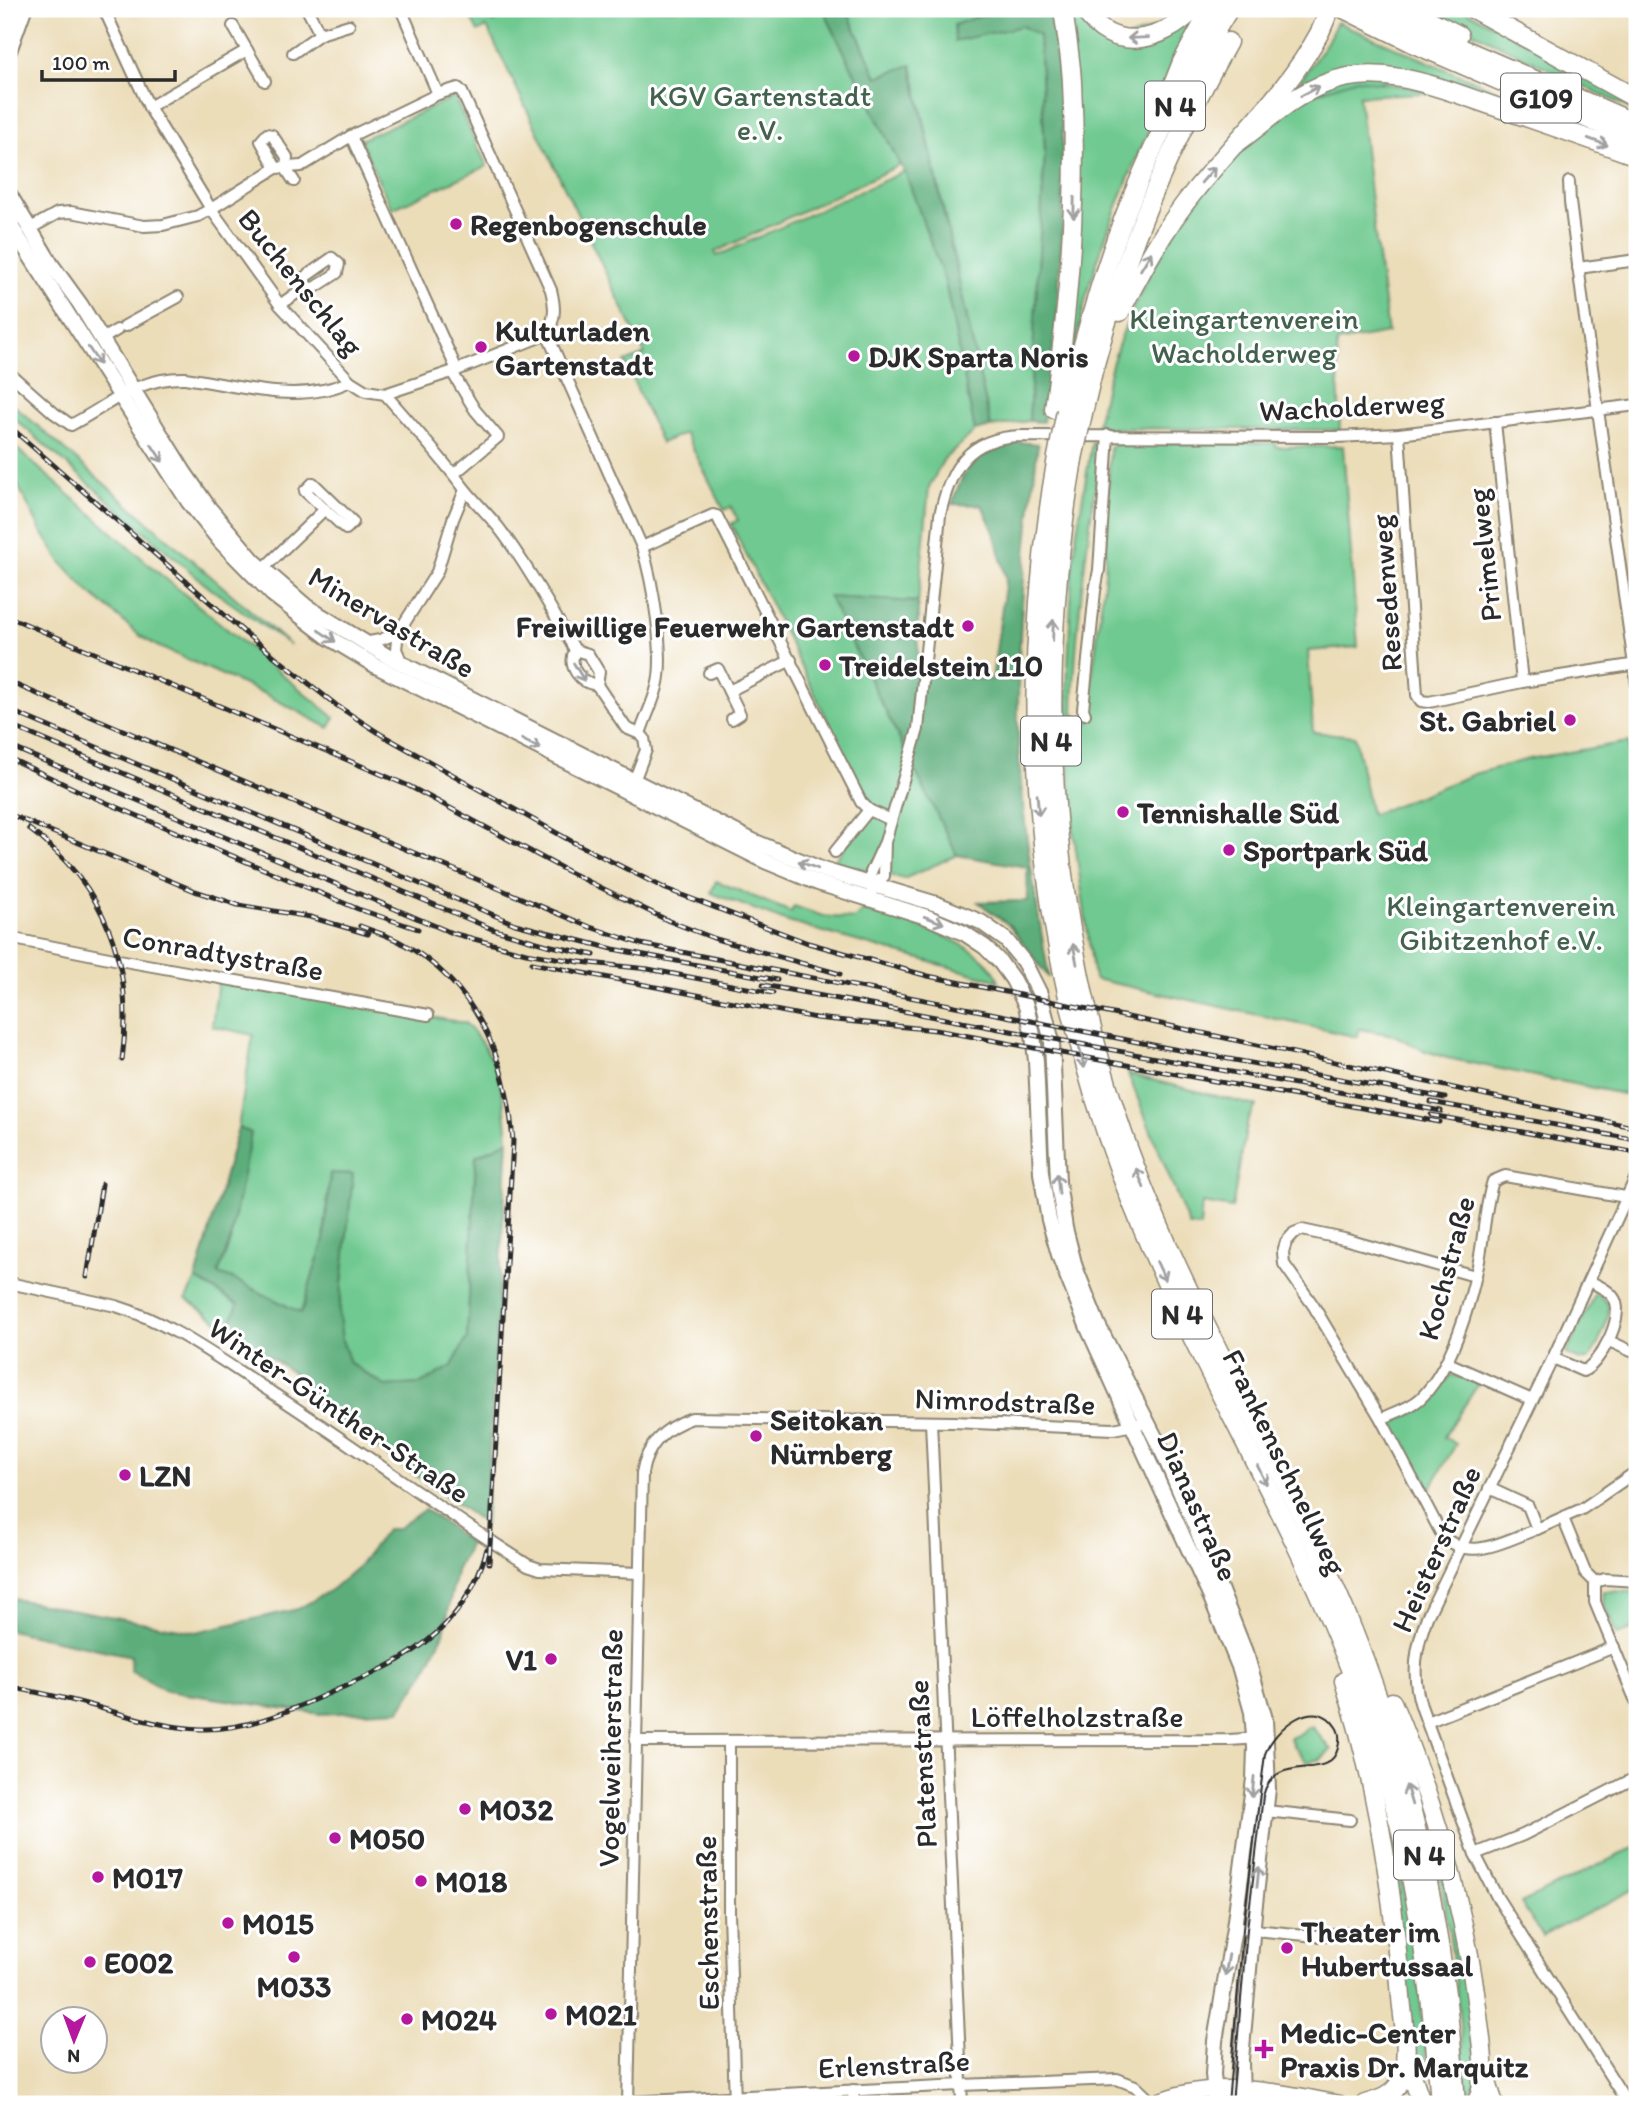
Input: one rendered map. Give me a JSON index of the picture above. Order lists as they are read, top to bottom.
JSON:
{
  "streets": {
    "highway": ["G109", "N 4", "Frankenschnellweg"],
    "main road": ["Minervastraße", "Dianastraße"],
    "street": [
      "Buchenschlag",
      "Wacholderweg",
      "Primelweg",
      "Resedenweg",
      "Conradtystraße",
      "Kochstraße",
      "Nimrodstraße",
      "Winter-Günther-Straße",
      "Heisterstraße",
      "Löffelholzstraße",
      "Vogelweiherstraße",
      "Platenstraße",
      "Eschenstraße",
      "Erlenstraße"
    ]
  },
  "crossings": [
    ["Wacholderweg", "Primelweg"],
    ["Wacholderweg", "Resedenweg"],
    ["Wacholderweg", "Minervastraße"],
    ["Primelweg", "Resedenweg"],
    ["Minervastraße", "Dianastraße"],
    ["Kochstraße", "Heisterstraße"],
    ["Nimrodstraße", "Dianastraße"],
    ["Nimrodstraße", "Vogelweiherstraße"],
    ["Nimrodstraße", "Platenstraße"],
    ["Winter-Günther-Straße", "Vogelweiherstraße"],
    ["Dianastraße", "Löffelholzstraße"],
    ["Löffelholzstraße", "Vogelweiherstraße"],
    ["Löffelholzstraße", "Platenstraße"],
    ["Löffelholzstraße", "Eschenstraße"],
    ["Vogelweiherstraße", "Erlenstraße"],
    ["Platenstraße", "Erlenstraße"],
    ["Eschenstraße", "Erlenstraße"]
  ],
  "parks": ["KGV Gartenstadt e.V.", "Kleingartenverein Wacholderweg", "Kleingartenverein Gibitzenhof e.V."],
  "places": {
    "other": [
      "Regenbogenschule",
      "Kulturladen Gartenstadt",
      "DJK Sparta Noris",
      "Freiwillige Feuerwehr Gartenstadt",
      "Treidelstein 110",
      "St. Gabriel",
      "Tennishalle Süd",
      "Sportpark Süd",
      "Seitokan Nürnberg",
      "LZN",
      "V1",
      "M032",
      "M050",
      "M017",
      "M018",
      "M015",
      "Theater im Hubertussaal",
      "M033",
      "E002",
      "M021",
      "M024"
    ],
    "health": ["Medic-Center Praxis Dr. Marquitz"]
  },
  "scale_bar": "100 m",
  "north": "bottom"
}
